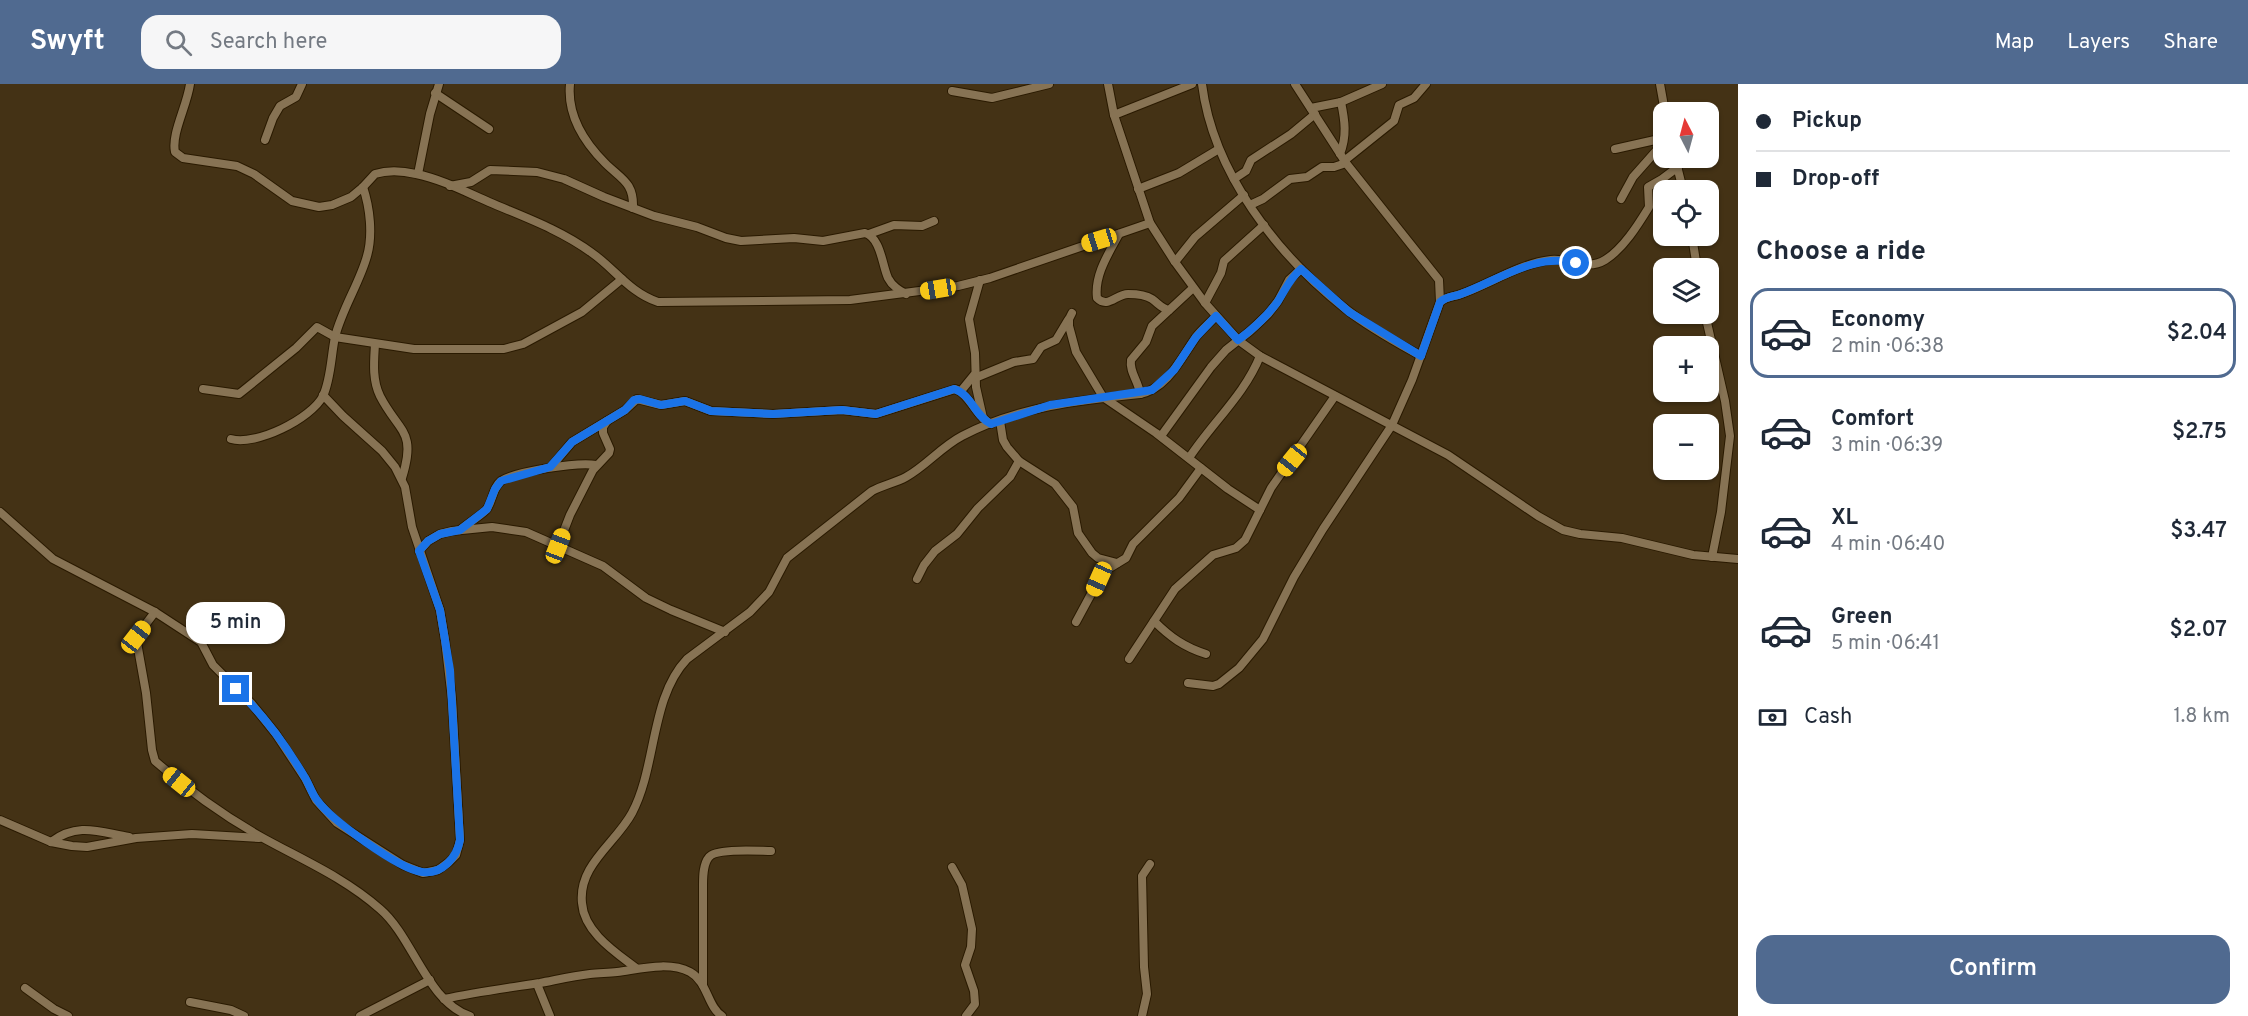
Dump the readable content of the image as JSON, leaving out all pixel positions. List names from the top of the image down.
{
  "north": "top",
  "page": {
    "header": "Swyft",
    "search": "Search here",
    "nav": ["Map", "Layers", "Share"],
    "banner": ["Pickup", "Drop-off"],
    "map_buttons": ["+", "−"],
    "heading": "Choose a ride",
    "list": [
      {
        "name": "Economy",
        "note": "2 min · 06:38",
        "value": "$2.04"
      },
      {
        "name": "Comfort",
        "note": "3 min · 06:39",
        "value": "$2.75"
      },
      {
        "name": "XL",
        "note": "4 min · 06:40",
        "value": "$3.47"
      },
      {
        "name": "Green",
        "note": "5 min · 06:41",
        "value": "$2.07"
      }
    ],
    "bubble": "5 min",
    "pay": ["Cash", "1.8 km"],
    "buttons": "Confirm"
  }
}
